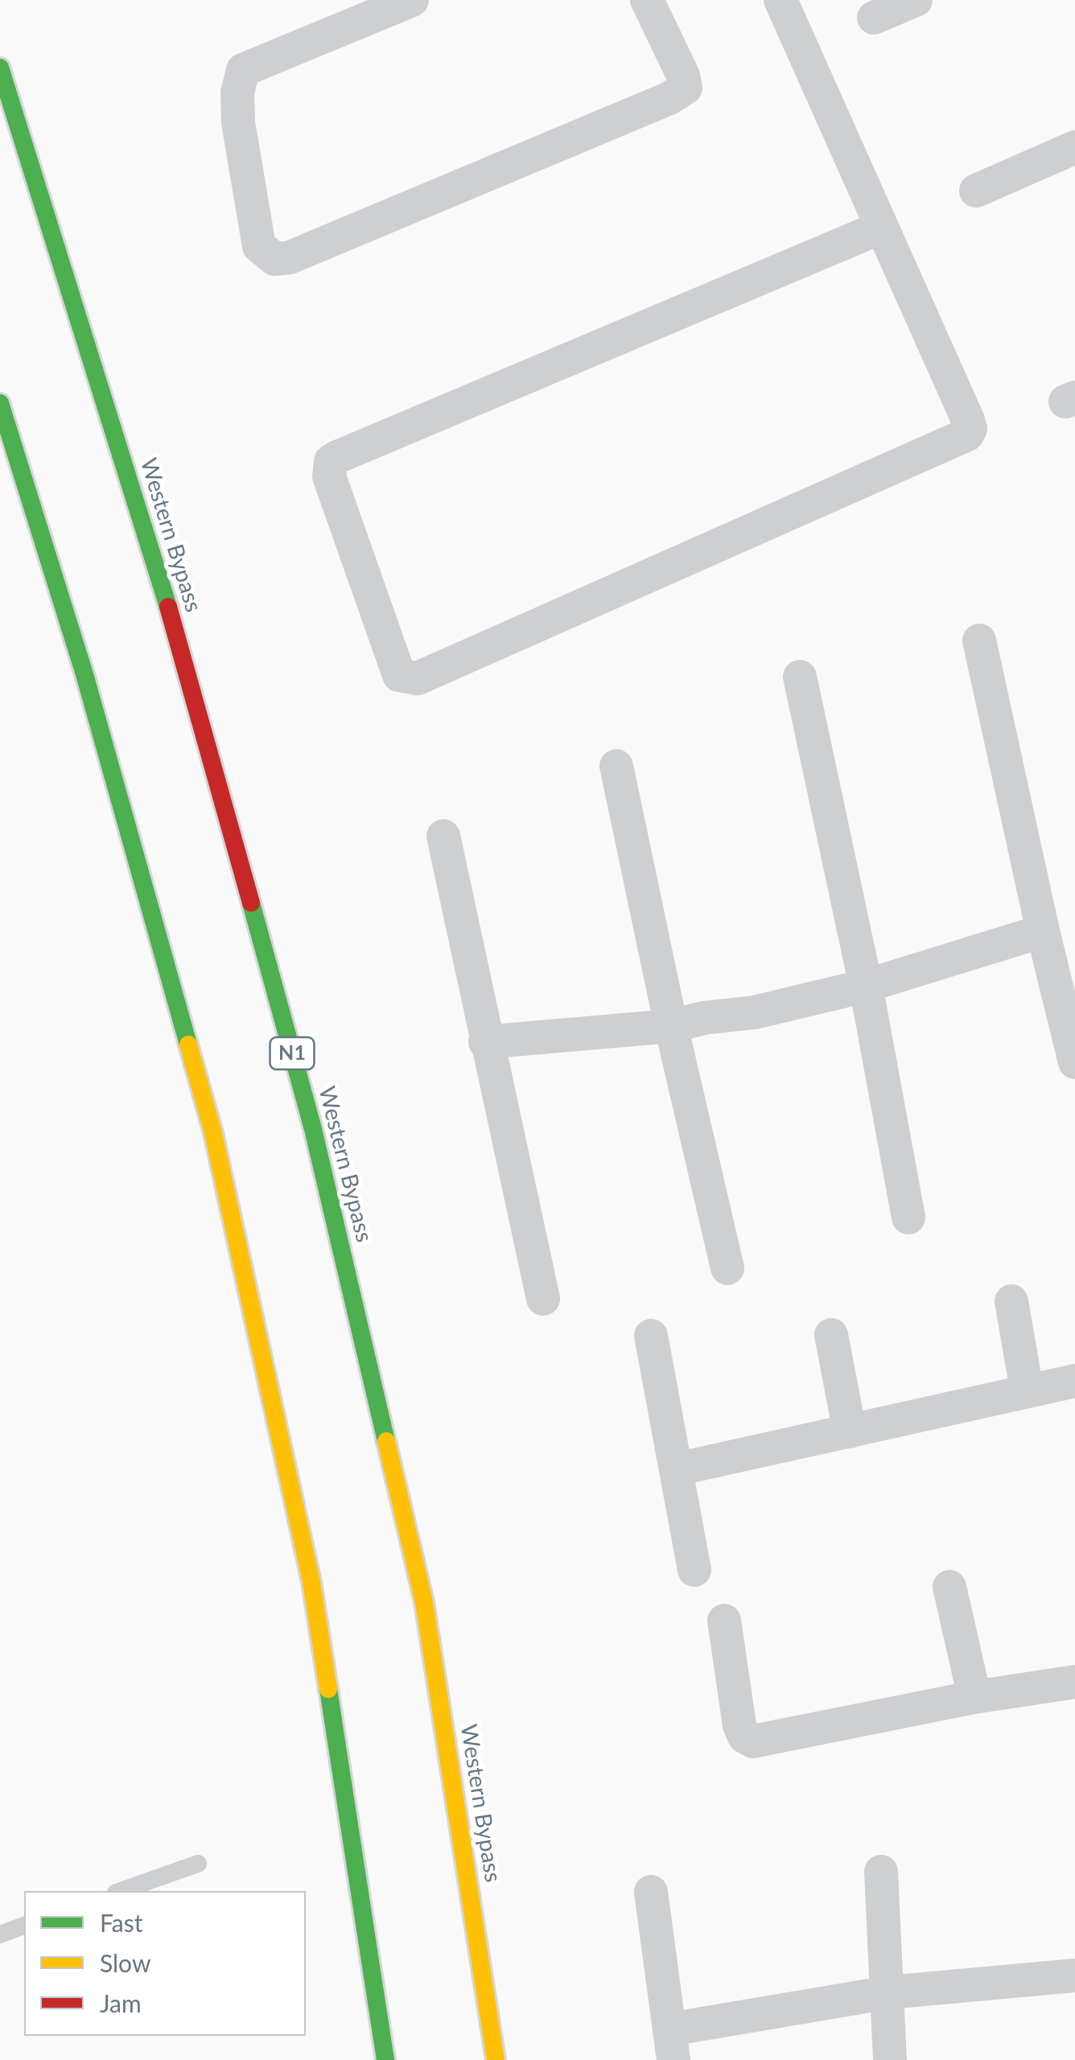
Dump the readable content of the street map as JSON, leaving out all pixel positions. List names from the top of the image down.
{
  "streets": {
    "highway": ["Western Bypass", "N1"]
  },
  "legend": ["Fast", "Slow", "Jam"]
}
